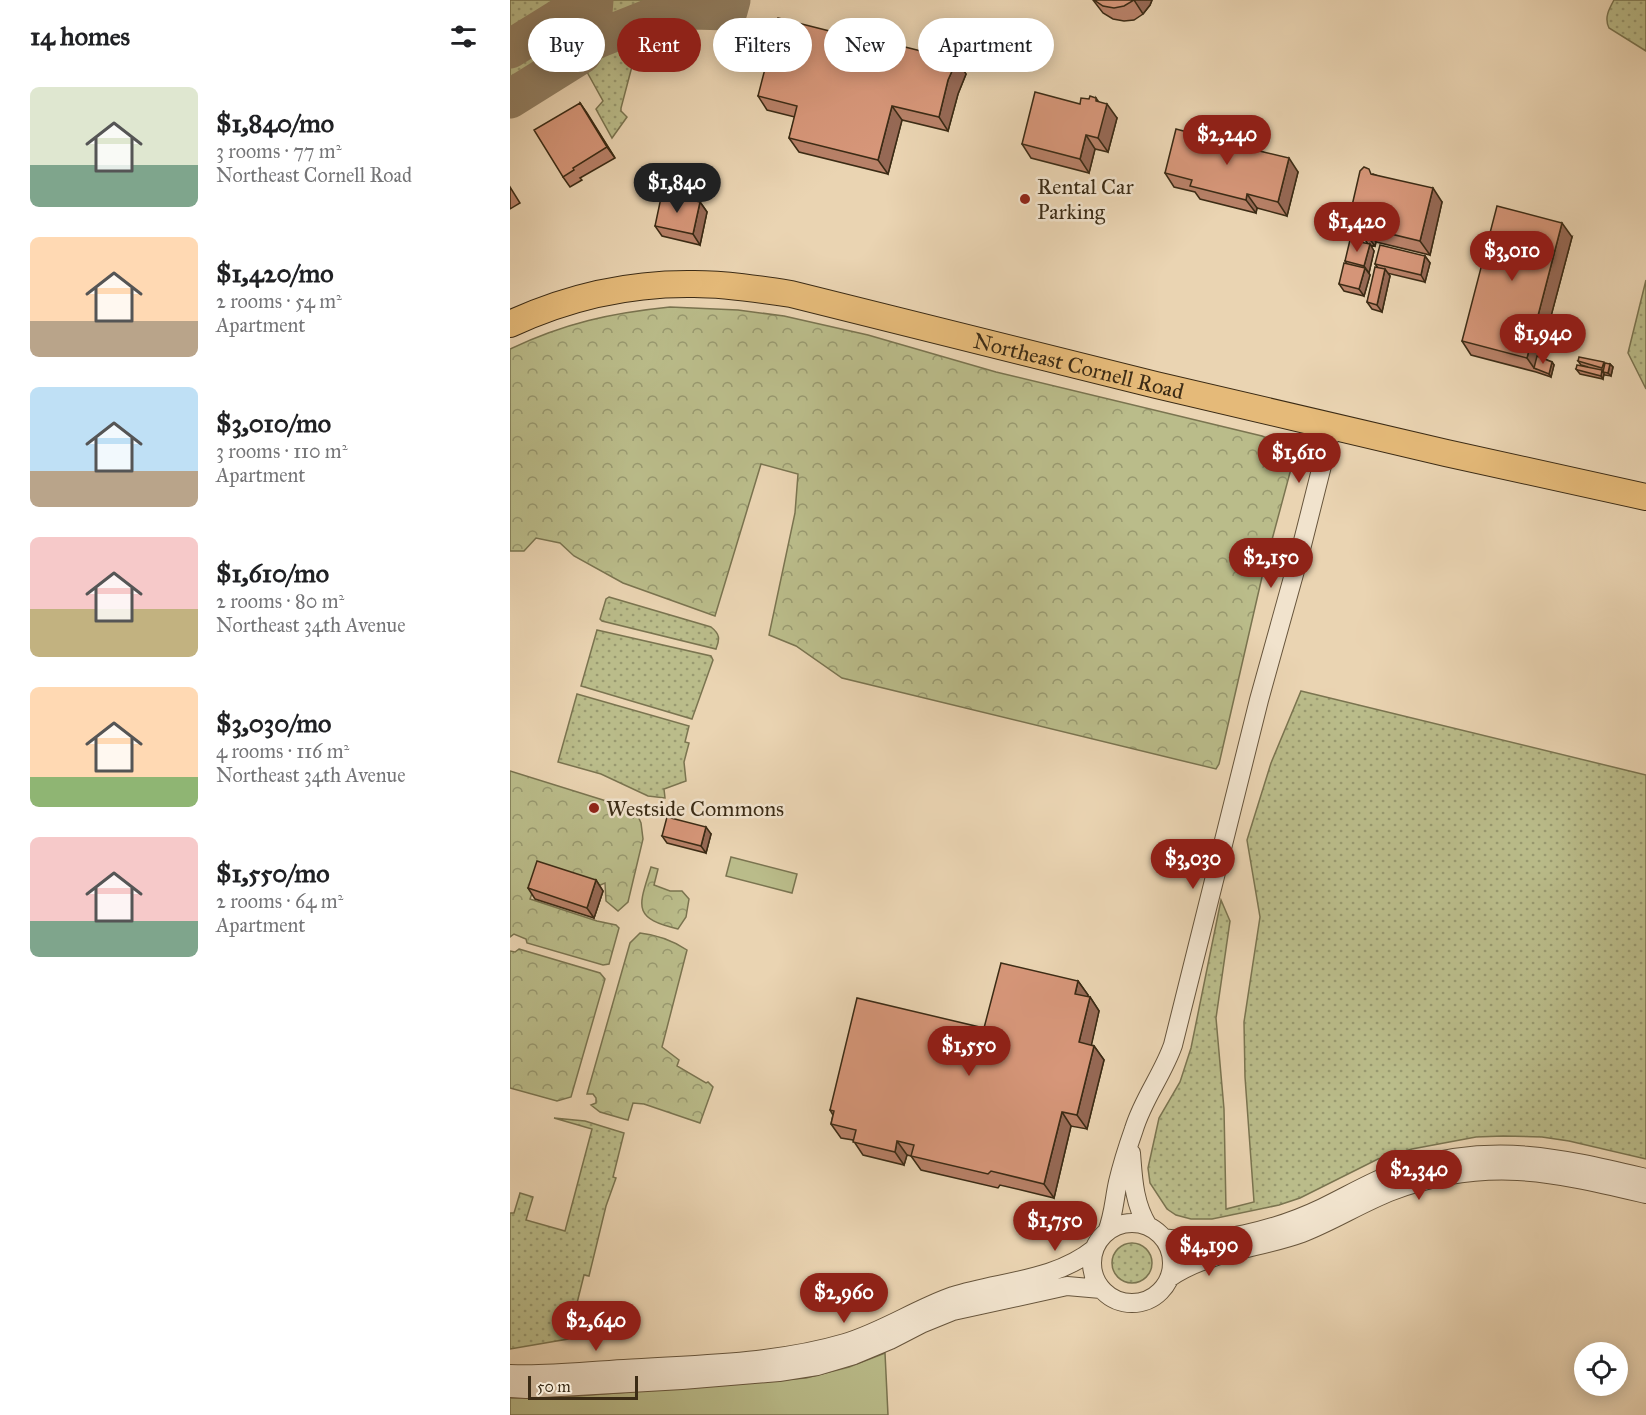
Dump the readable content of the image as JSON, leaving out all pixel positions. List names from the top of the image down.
{
  "streets": {
    "highway": ["Northeast Cornell Road"]
  },
  "places": ["Rental Car Parking", "Westside Commons"],
  "scale_bar": "50 m",
  "page": {
    "heading": "14 homes",
    "chip": [
      "Buy",
      "Rent",
      "Filters",
      "New",
      "Apartment"
    ],
    "list": [
      {
        "name": "$1,840/mo",
        "note": "3 rooms · 77 m² · Northeast Cornell Road"
      },
      {
        "name": "$1,420/mo",
        "note": "2 rooms · 54 m² · Apartment"
      },
      {
        "name": "$3,010/mo",
        "note": "3 rooms · 110 m² · Apartment"
      },
      {
        "name": "$1,610/mo",
        "note": "2 rooms · 80 m² · Northeast 34th Avenue"
      },
      {
        "name": "$3,030/mo",
        "note": "4 rooms · 116 m² · Northeast 34th Avenue"
      },
      {
        "name": "$1,550/mo",
        "note": "2 rooms · 64 m² · Apartment"
      }
    ],
    "price": [
      "$2,240",
      "$1,840",
      "$1,420",
      "$3,010",
      "$1,940",
      "$1,610",
      "$2,150",
      "$3,030",
      "$1,550",
      "$2,340",
      "$1,750",
      "$4,190",
      "$2,960",
      "$2,640"
    ],
    "scale": "50 m"
  }
}
